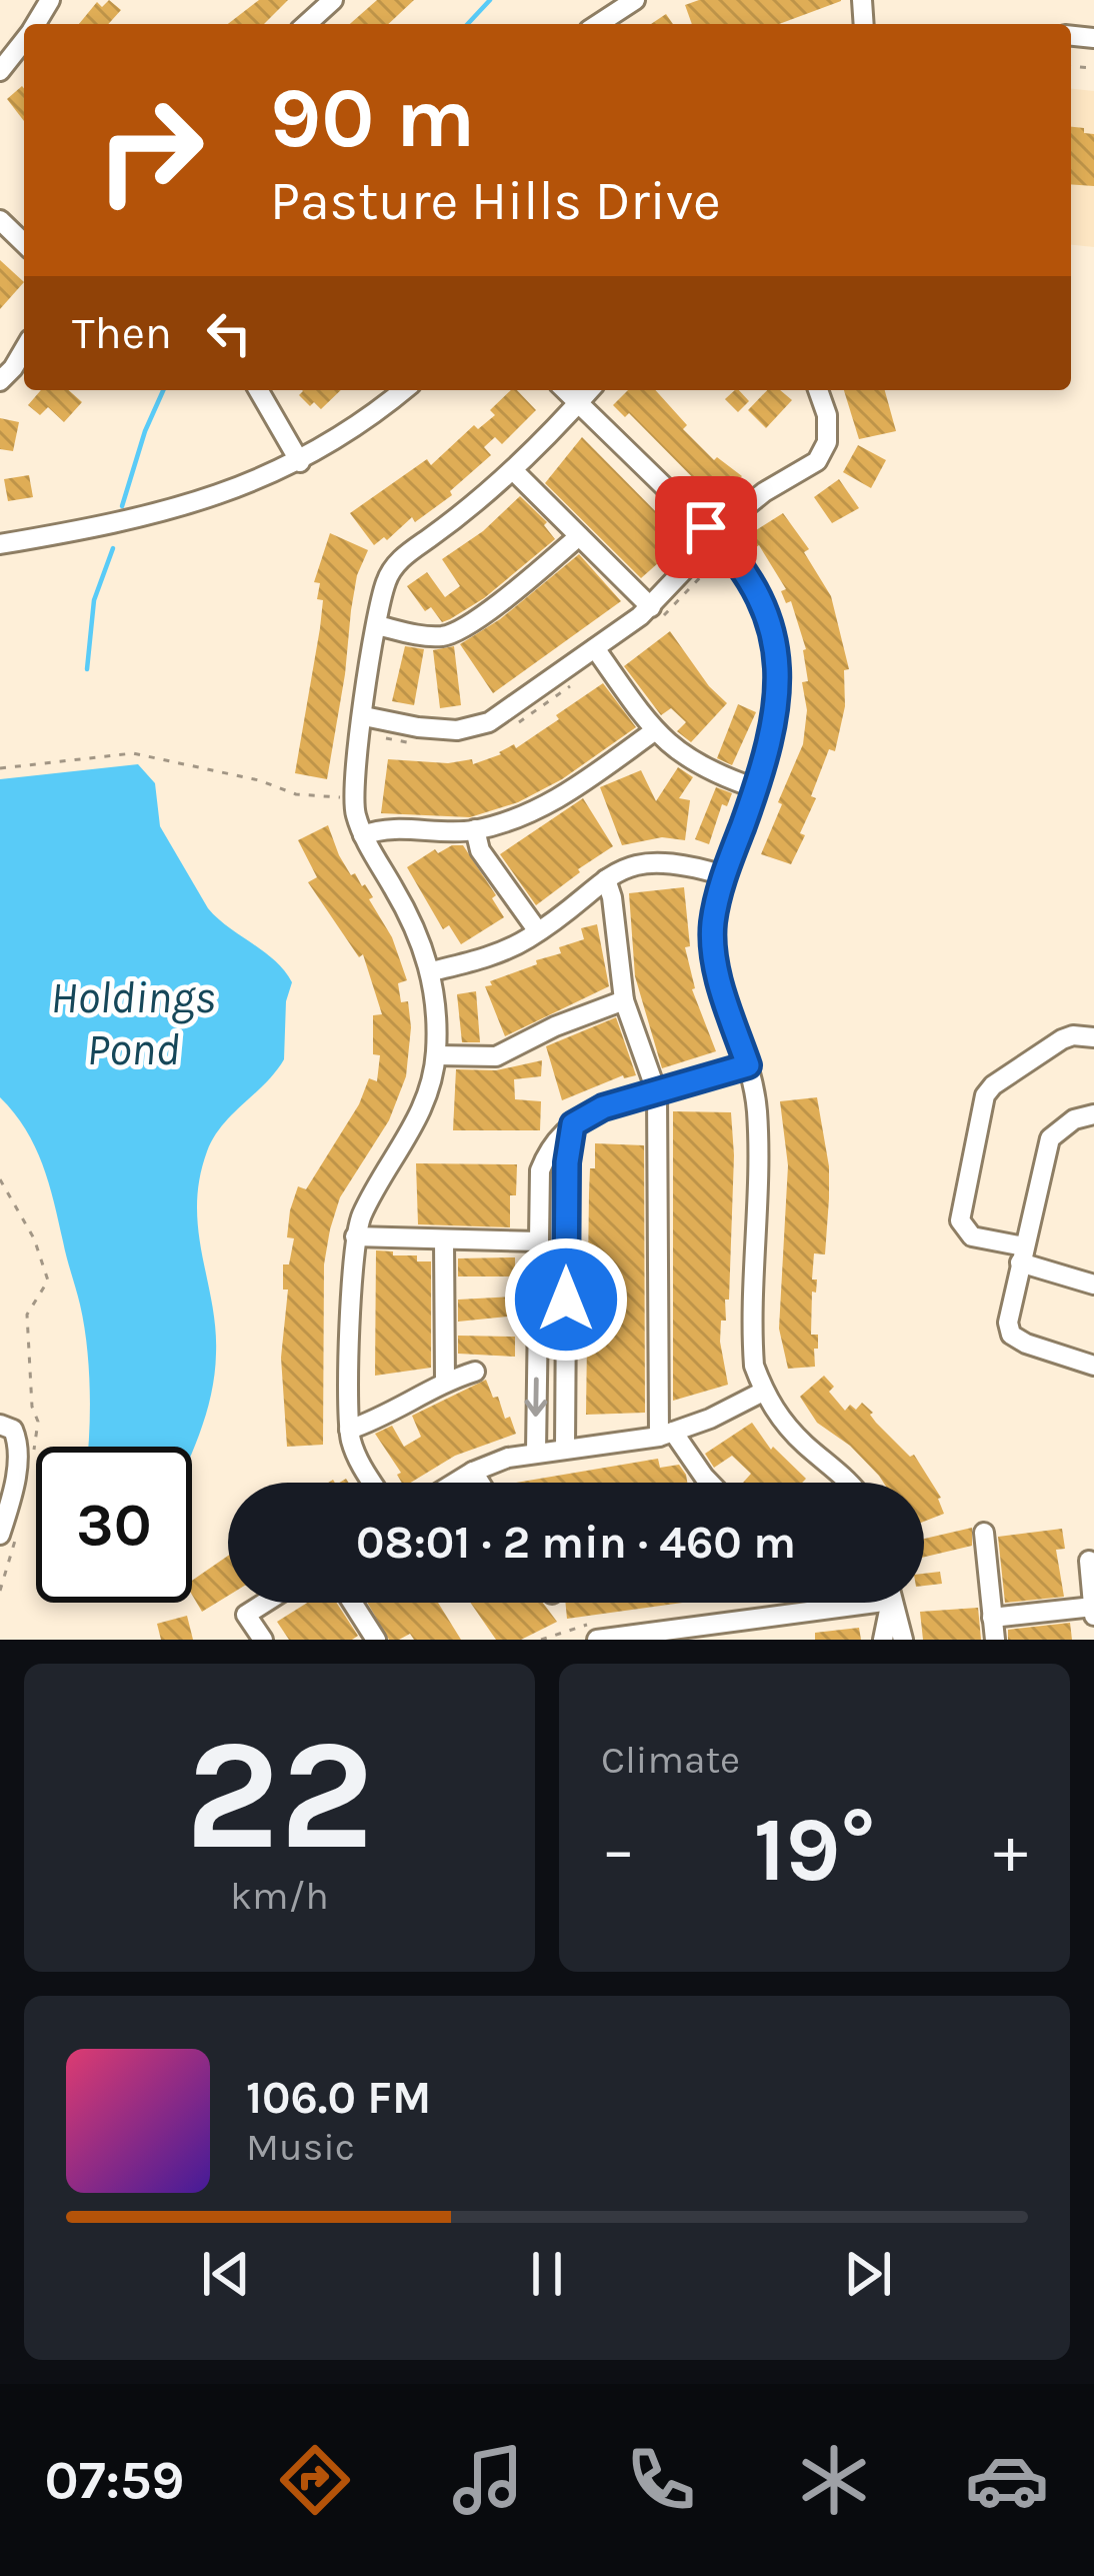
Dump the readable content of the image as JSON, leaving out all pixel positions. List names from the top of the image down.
{
  "water": ["Holdings Pond"],
  "page": {
    "turn": ["90 m", "Pasture Hills Drive"],
    "then": "Then",
    "limit": "30",
    "trip": "08:01 · 2 min · 460 m",
    "tile": [
      ["22", "km/h"],
      "Climate"
    ],
    "heat": ["−", "19°", "+"],
    "song": ["106.0 FM", "Music"],
    "tabs": "07:59"
  }
}
